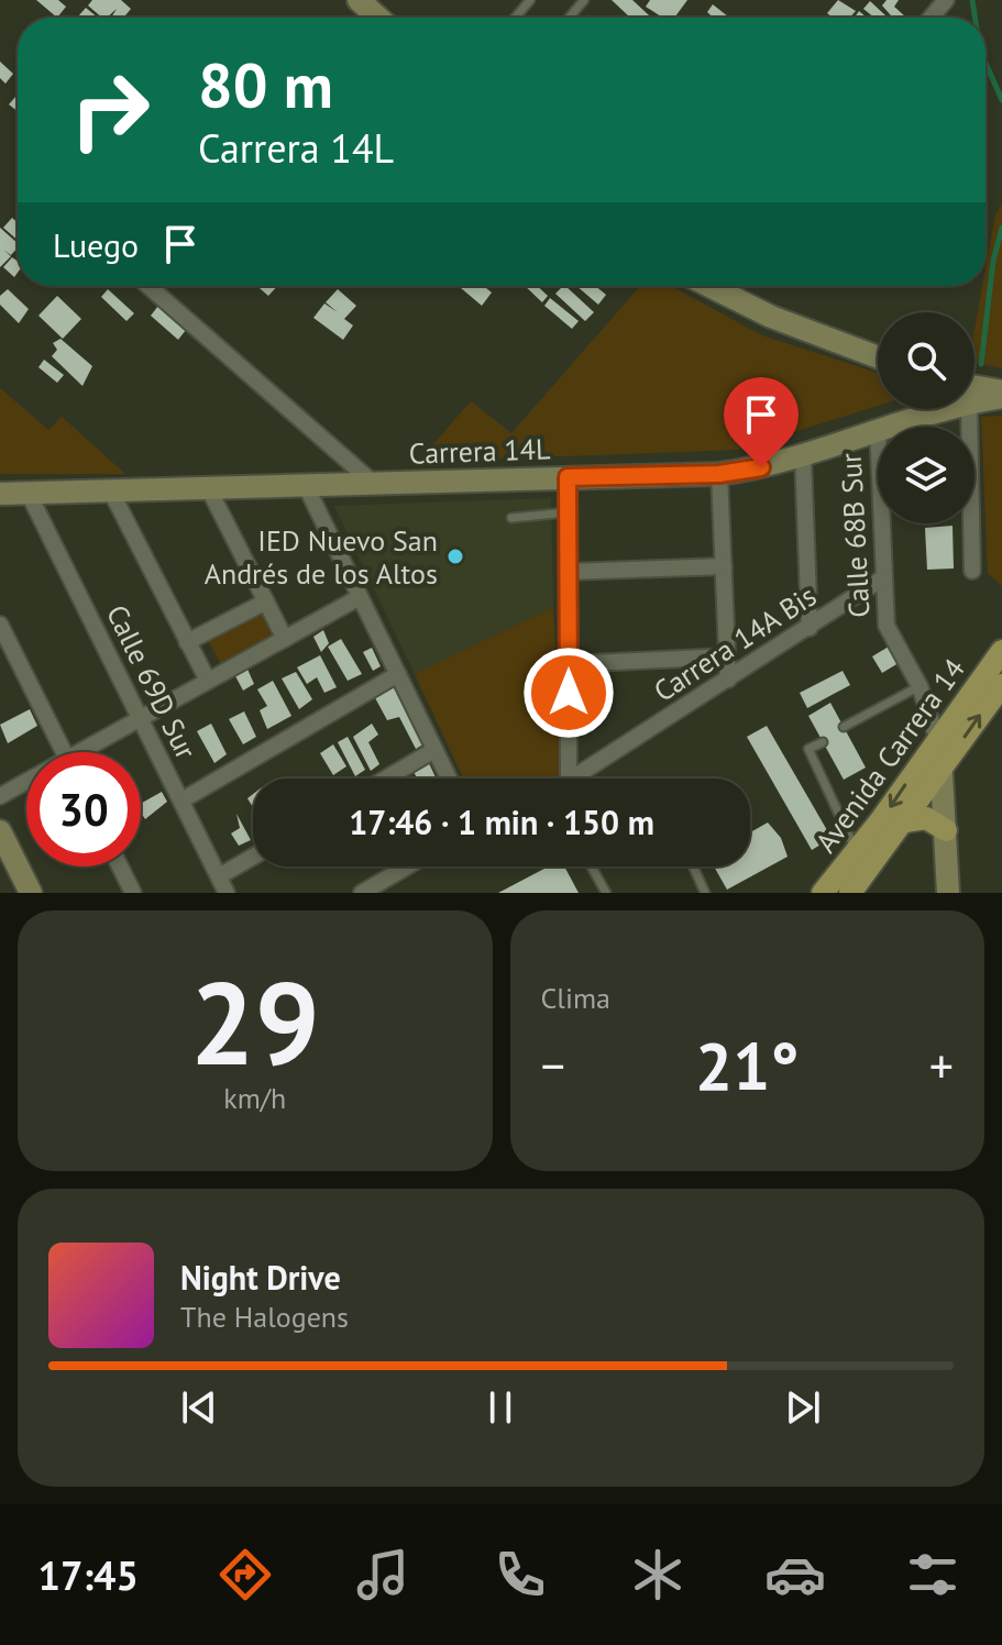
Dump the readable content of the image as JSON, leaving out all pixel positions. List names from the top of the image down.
{
  "streets": {
    "main road": ["Avenida Carrera 14"],
    "street": [
      "Carrera 14L",
      "Calle 68B Sur",
      "Carrera 14A Bis",
      "Calle 69D Sur"
    ]
  },
  "crossings": [
    ["Carrera 14L", "Calle 69D Sur"],
    ["Calle 68B Sur", "Carrera 14A Bis"],
    ["Calle 68B Sur", "Avenida Carrera 14"]
  ],
  "places": ["IED Nuevo San Andrés de los Altos"],
  "page": {
    "turn": ["80 m", "Carrera 14L"],
    "then": "Luego",
    "limit": "30",
    "trip": "17:46 · 1 min · 150 m",
    "tile": [
      ["29", "km/h"],
      "Clima"
    ],
    "heat": ["−", "21°", "+"],
    "song": ["Night Drive", "The Halogens"],
    "tabs": "17:45"
  }
}
